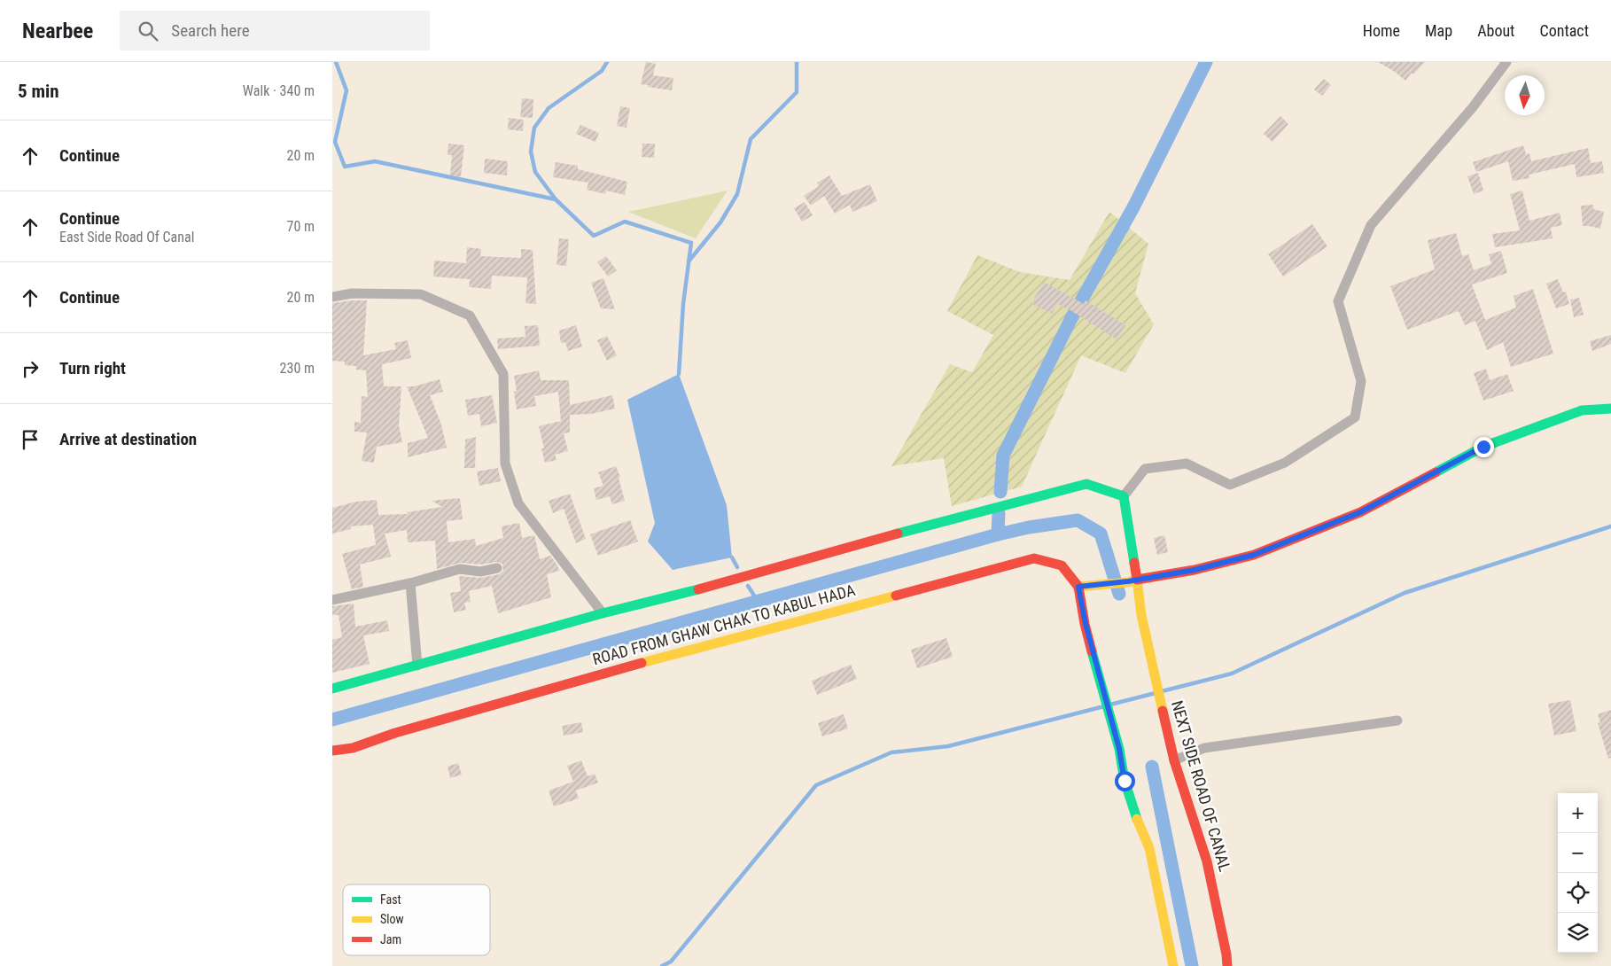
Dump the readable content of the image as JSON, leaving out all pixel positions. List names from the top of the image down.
{
  "streets": {
    "street": ["ROAD FROM GHAW CHAK TO KABUL HADA", "NEXT SIDE ROAD OF CANAL"]
  },
  "legend": ["Fast", "Slow", "Jam"],
  "north": "bottom",
  "page": {
    "header": "Nearbee",
    "search": "Search here",
    "nav": [
      "Home",
      "Map",
      "About",
      "Contact"
    ],
    "heading": ["5 min", "Walk · 340 m"],
    "list": [
      ["Continue", "20 m"],
      ["Continue", "East Side Road Of Canal", "70 m"],
      ["Continue", "20 m"],
      ["Turn right", "230 m"],
      "Arrive at destination"
    ],
    "map_buttons": ["+", "−"]
  }
}
